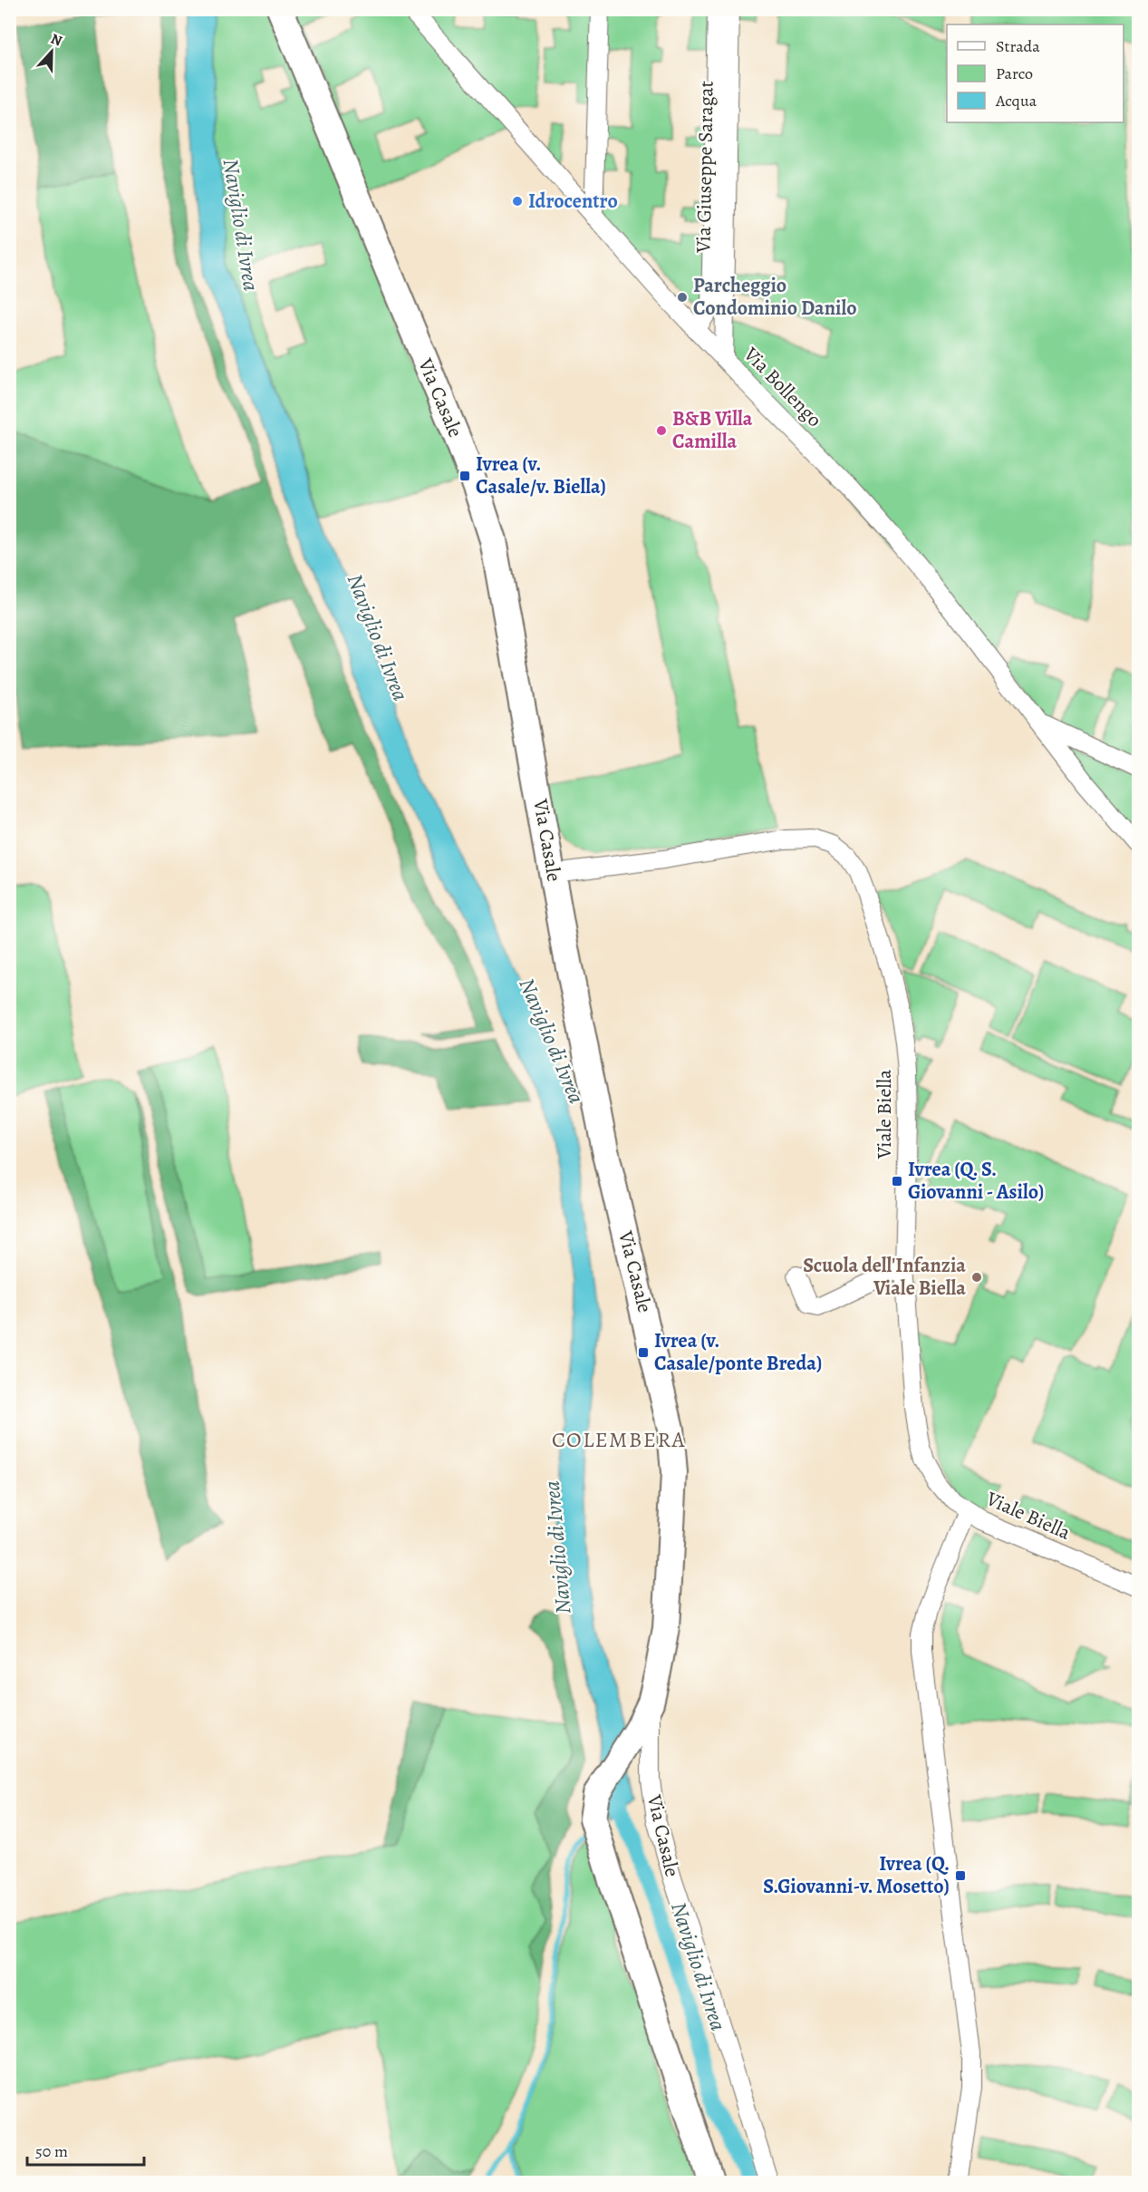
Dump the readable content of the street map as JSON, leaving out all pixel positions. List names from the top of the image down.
{
  "streets": {
    "main road": ["Via Casale"],
    "street": ["Via Giuseppe Saragat", "Via Bollengo", "Viale Biella"]
  },
  "crossings": [
    ["Via Giuseppe Saragat", "Via Bollengo"],
    ["Via Casale", "Viale Biella"]
  ],
  "districts": ["COLEMBERA"],
  "water": ["Naviglio di Ivrea"],
  "places": {
    "other": [
      "Idrocentro",
      "Parcheggio Condominio Danilo",
      "B&B Villa Camilla",
      "Scuola dell'Infanzia Viale Biella"
    ],
    "transit": [
      "Ivrea (v. Casale/v. Biella)",
      "Ivrea (Q. S. Giovanni - Asilo)",
      "Ivrea (v. Casale/ponte Breda)",
      "Ivrea (Q. S.Giovanni-v. Mosetto)"
    ]
  },
  "legend": ["Strada", "Parco", "Acqua"],
  "scale_bar": "50 m",
  "north": "top"
}
